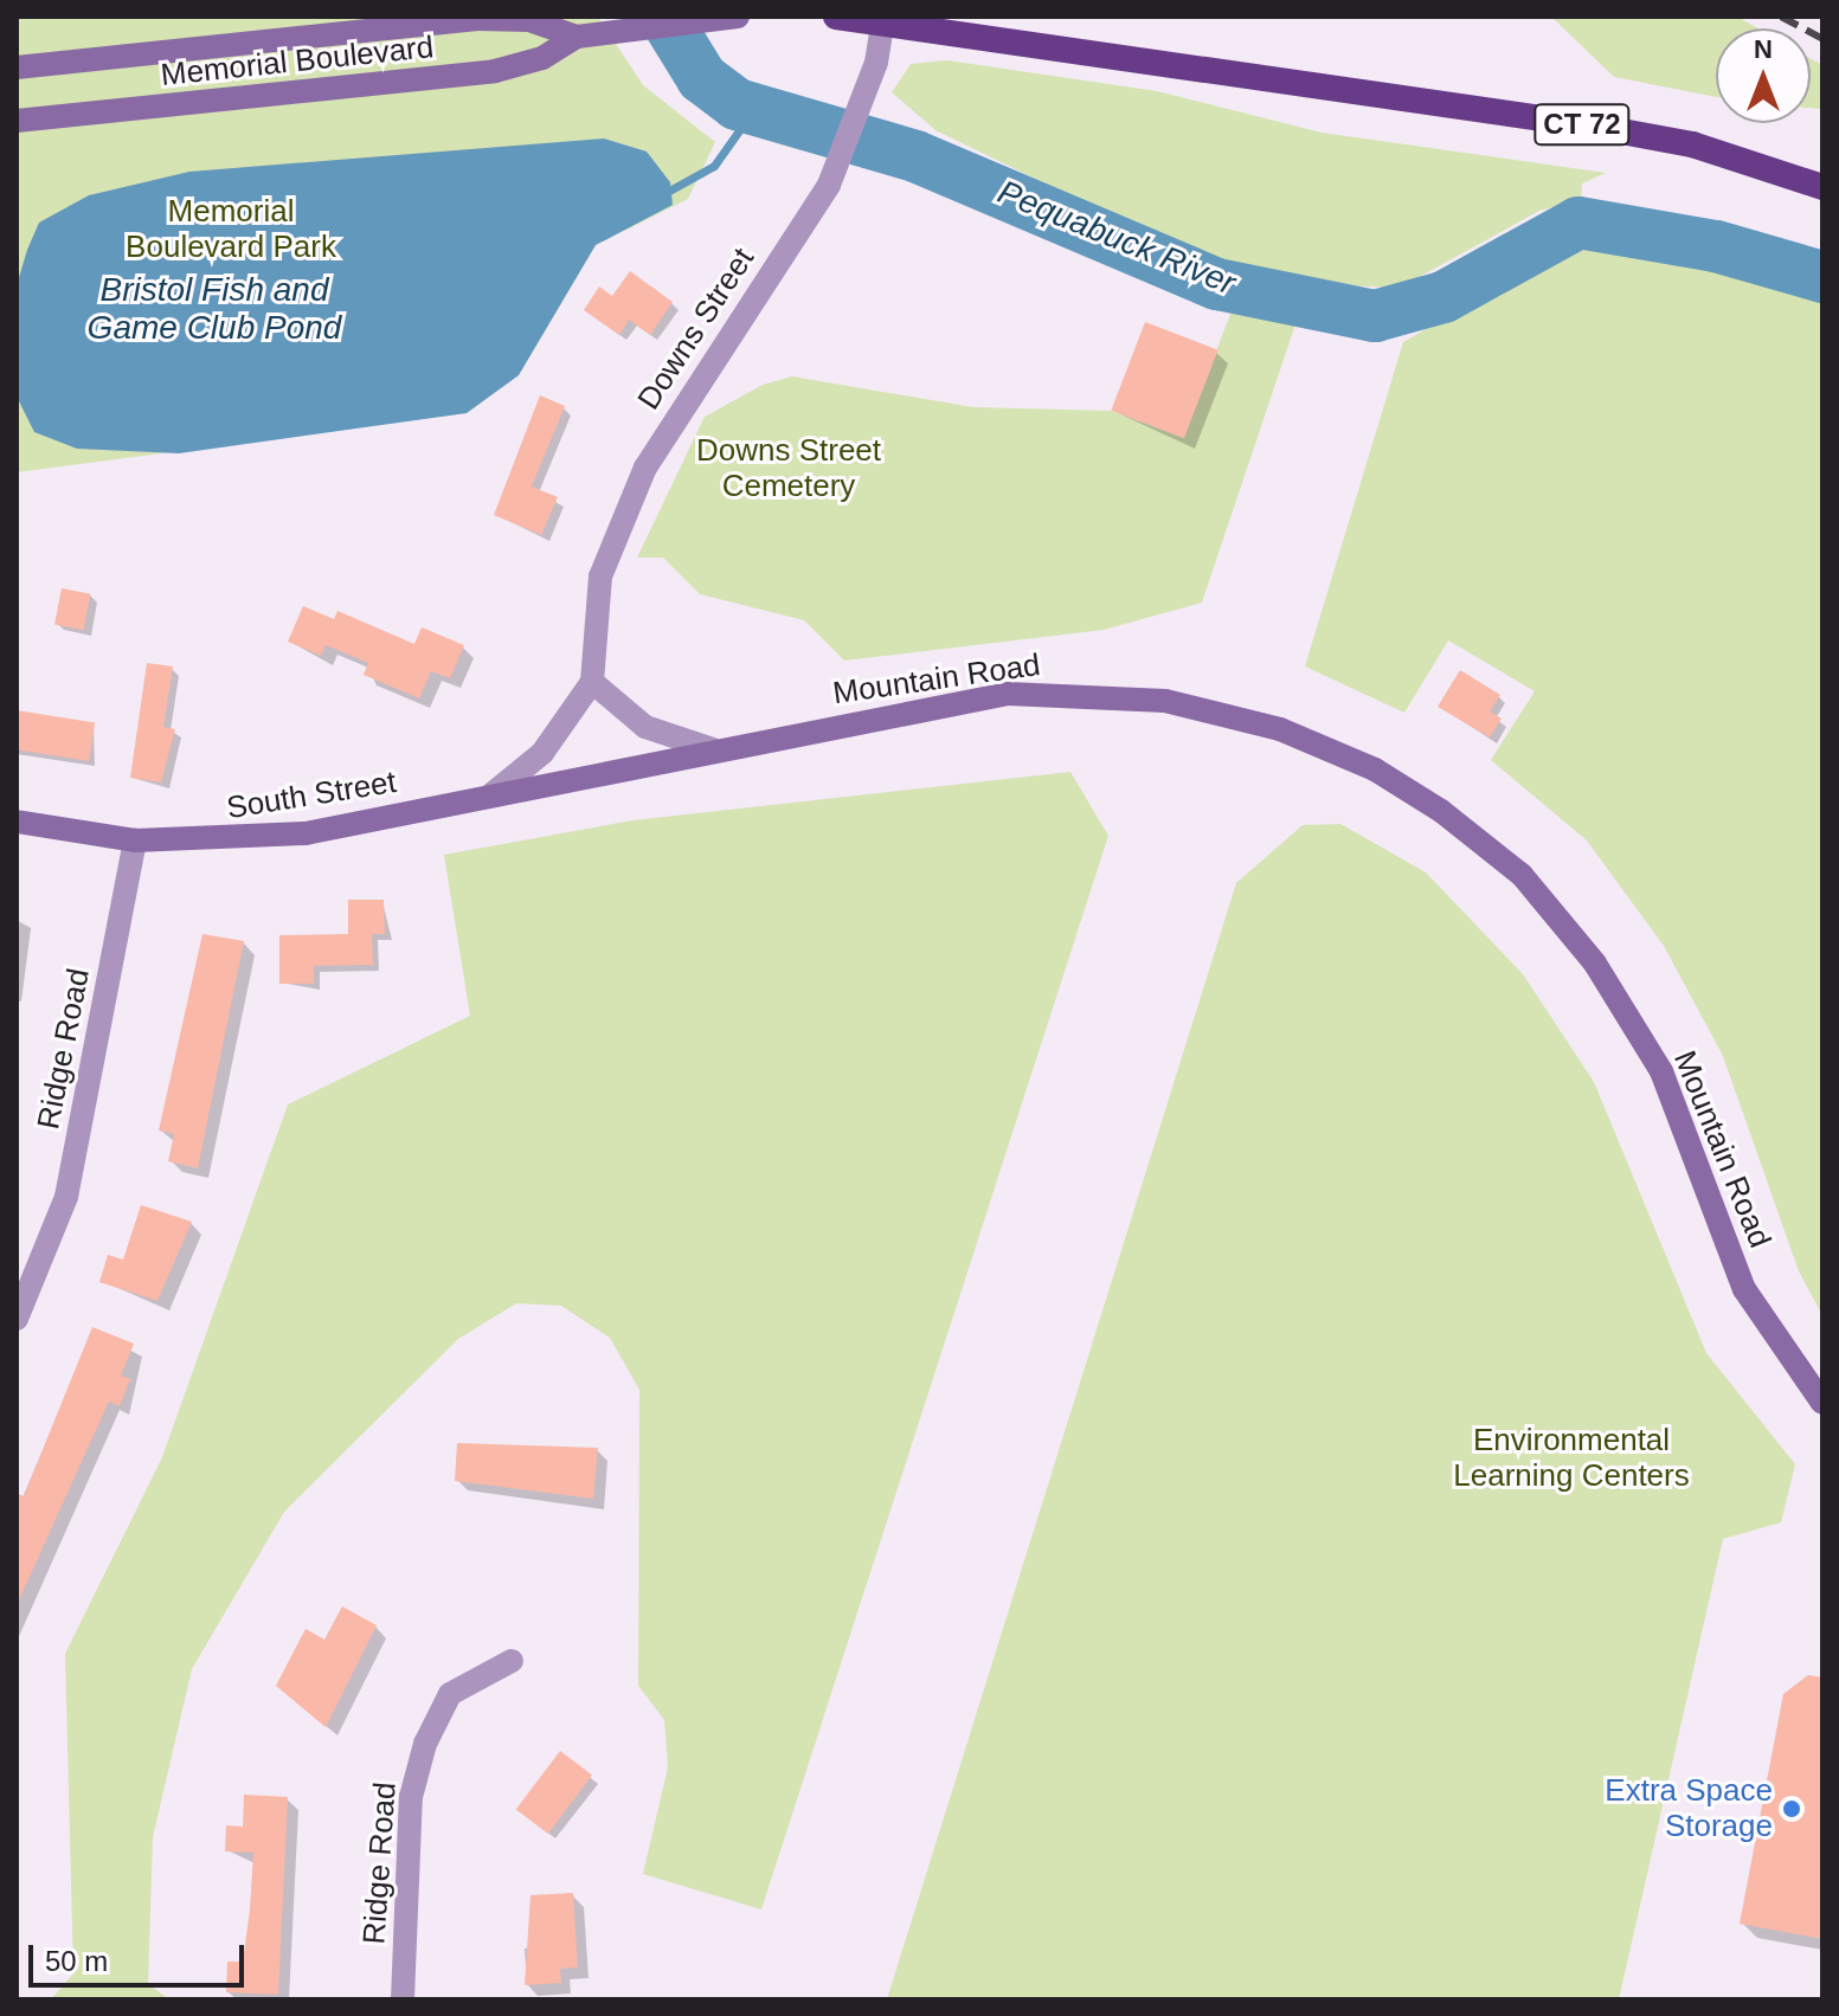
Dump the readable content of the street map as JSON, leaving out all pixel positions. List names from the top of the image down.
{
  "streets": {
    "highway": ["CT 72"],
    "main road": ["Memorial Boulevard", "Mountain Road", "South Street"],
    "street": ["Downs Street", "Ridge Road"]
  },
  "crossings": [
    ["CT 72", "Downs Street"],
    ["Mountain Road", "South Street"],
    ["South Street", "Ridge Road"]
  ],
  "water": ["Pequabuck River", "Bristol Fish and Game Club Pond"],
  "parks": ["Memorial Boulevard Park", "Downs Street Cemetery", "Environmental Learning Centers"],
  "places": ["Extra Space Storage"],
  "scale_bar": "50 m",
  "north": "top"
}
